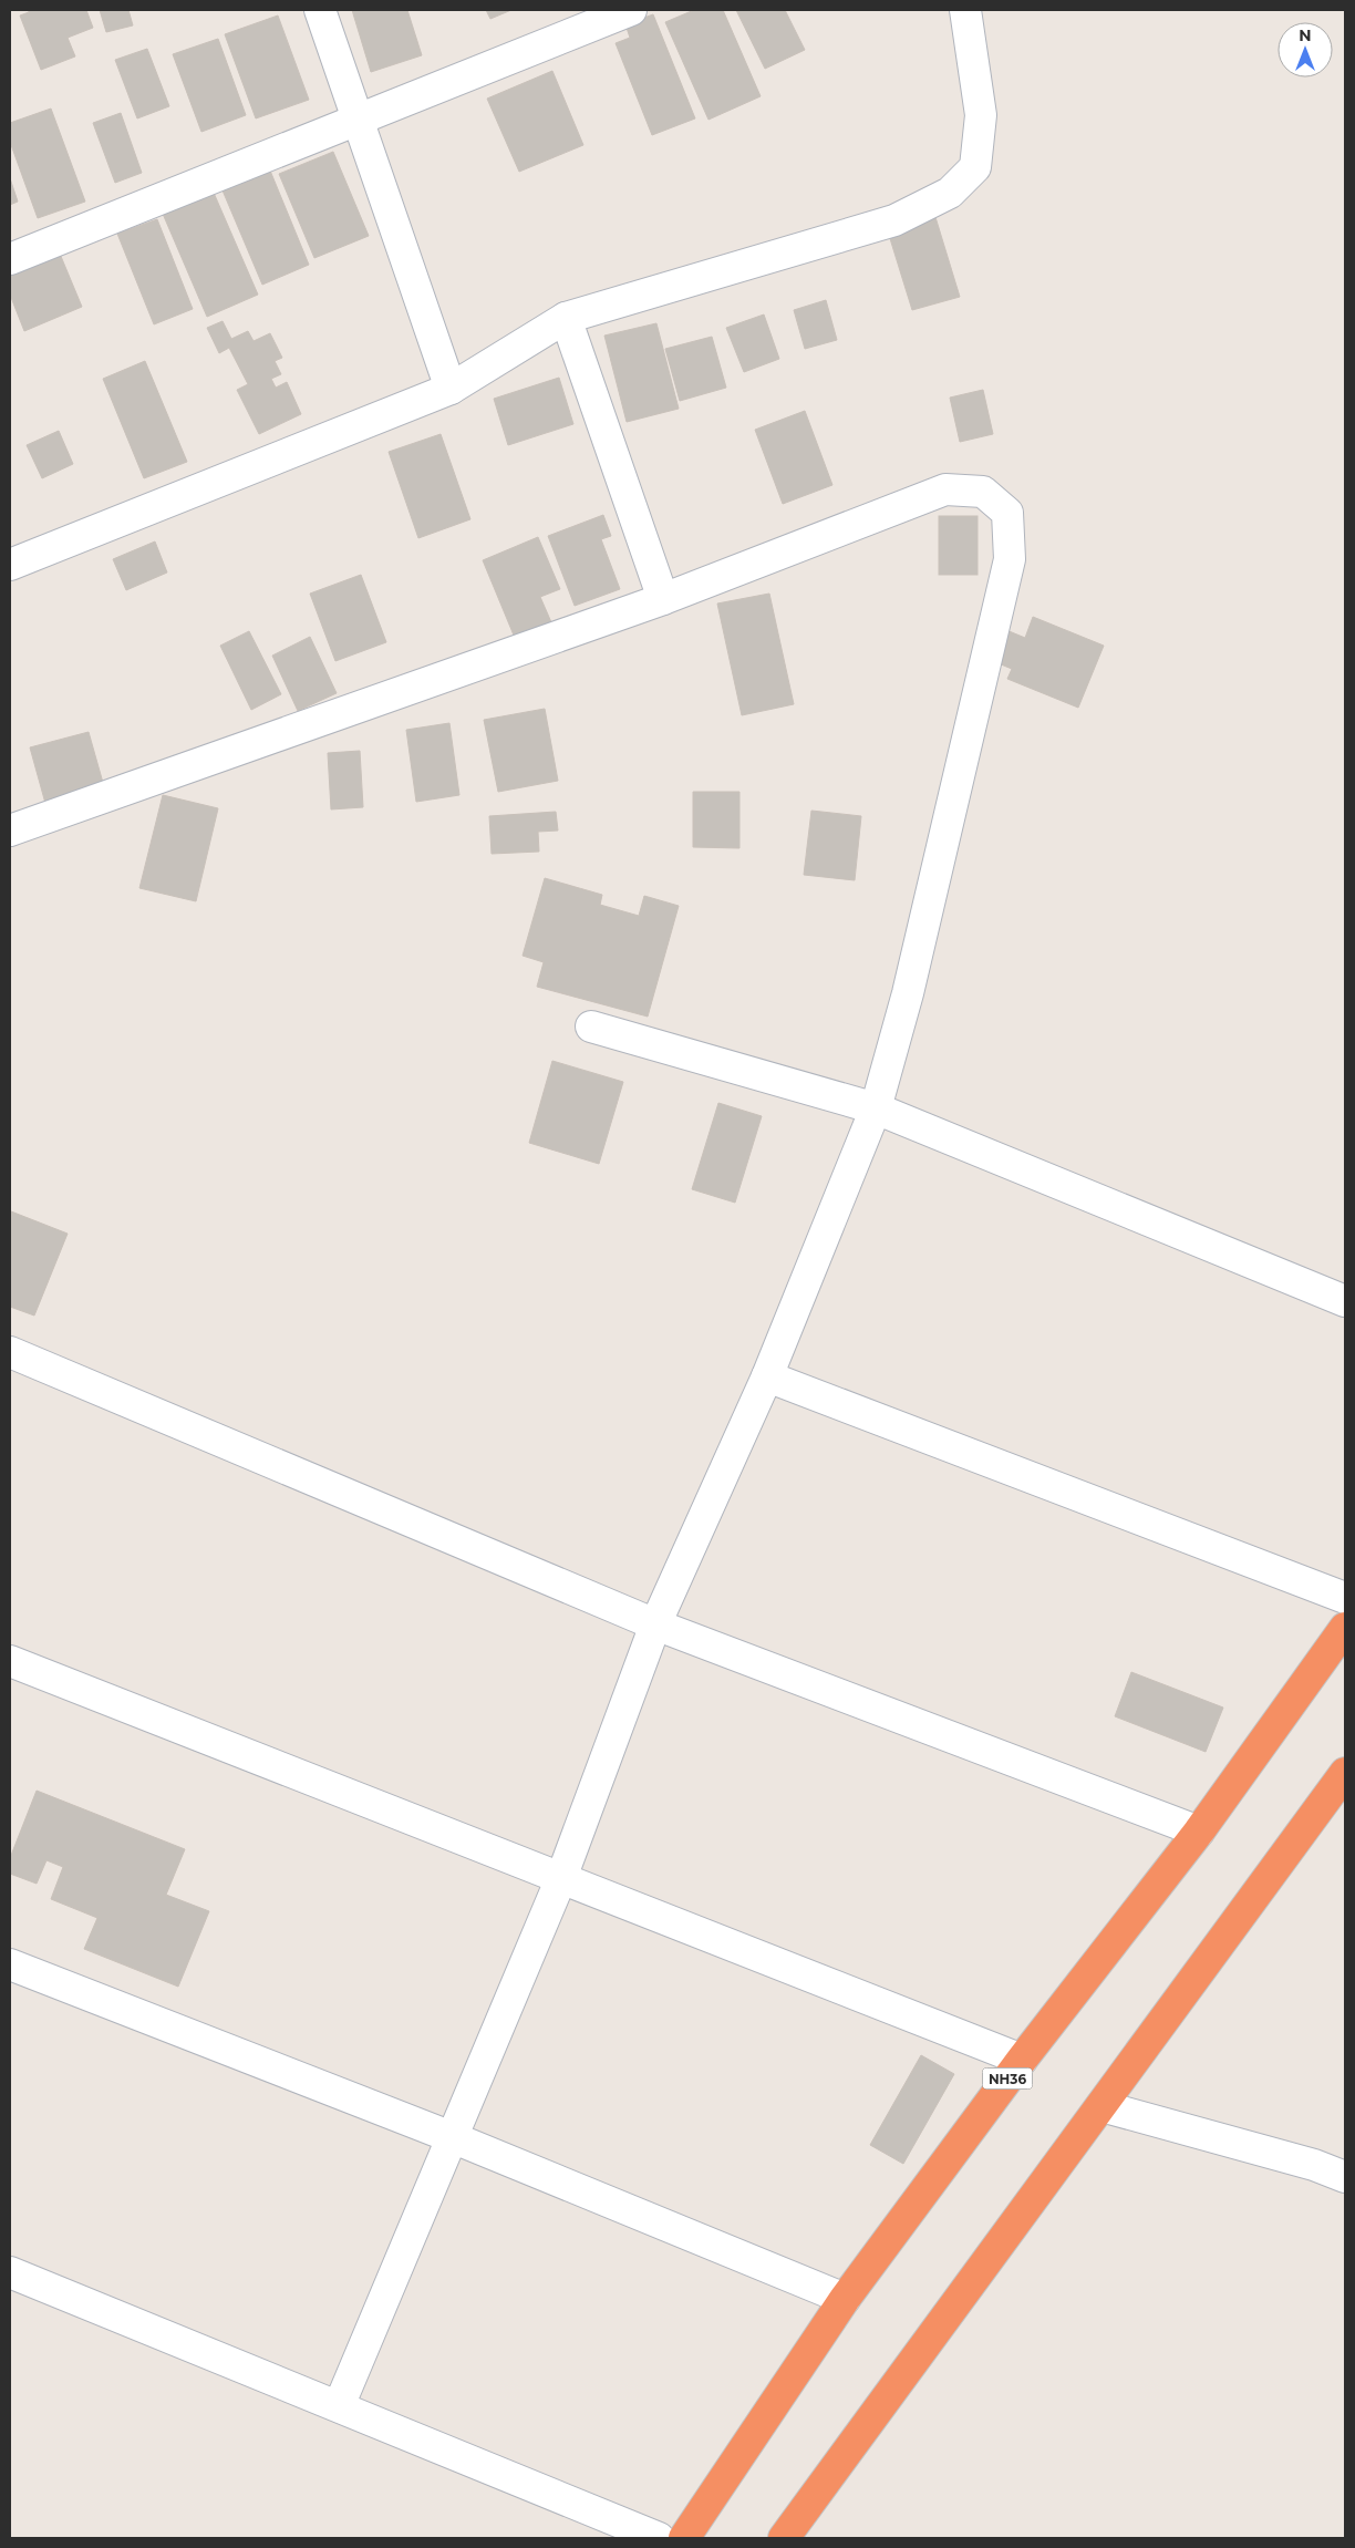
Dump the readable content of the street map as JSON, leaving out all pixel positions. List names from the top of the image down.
{
  "streets": {
    "highway": ["NH36"]
  },
  "north": "top"
}
